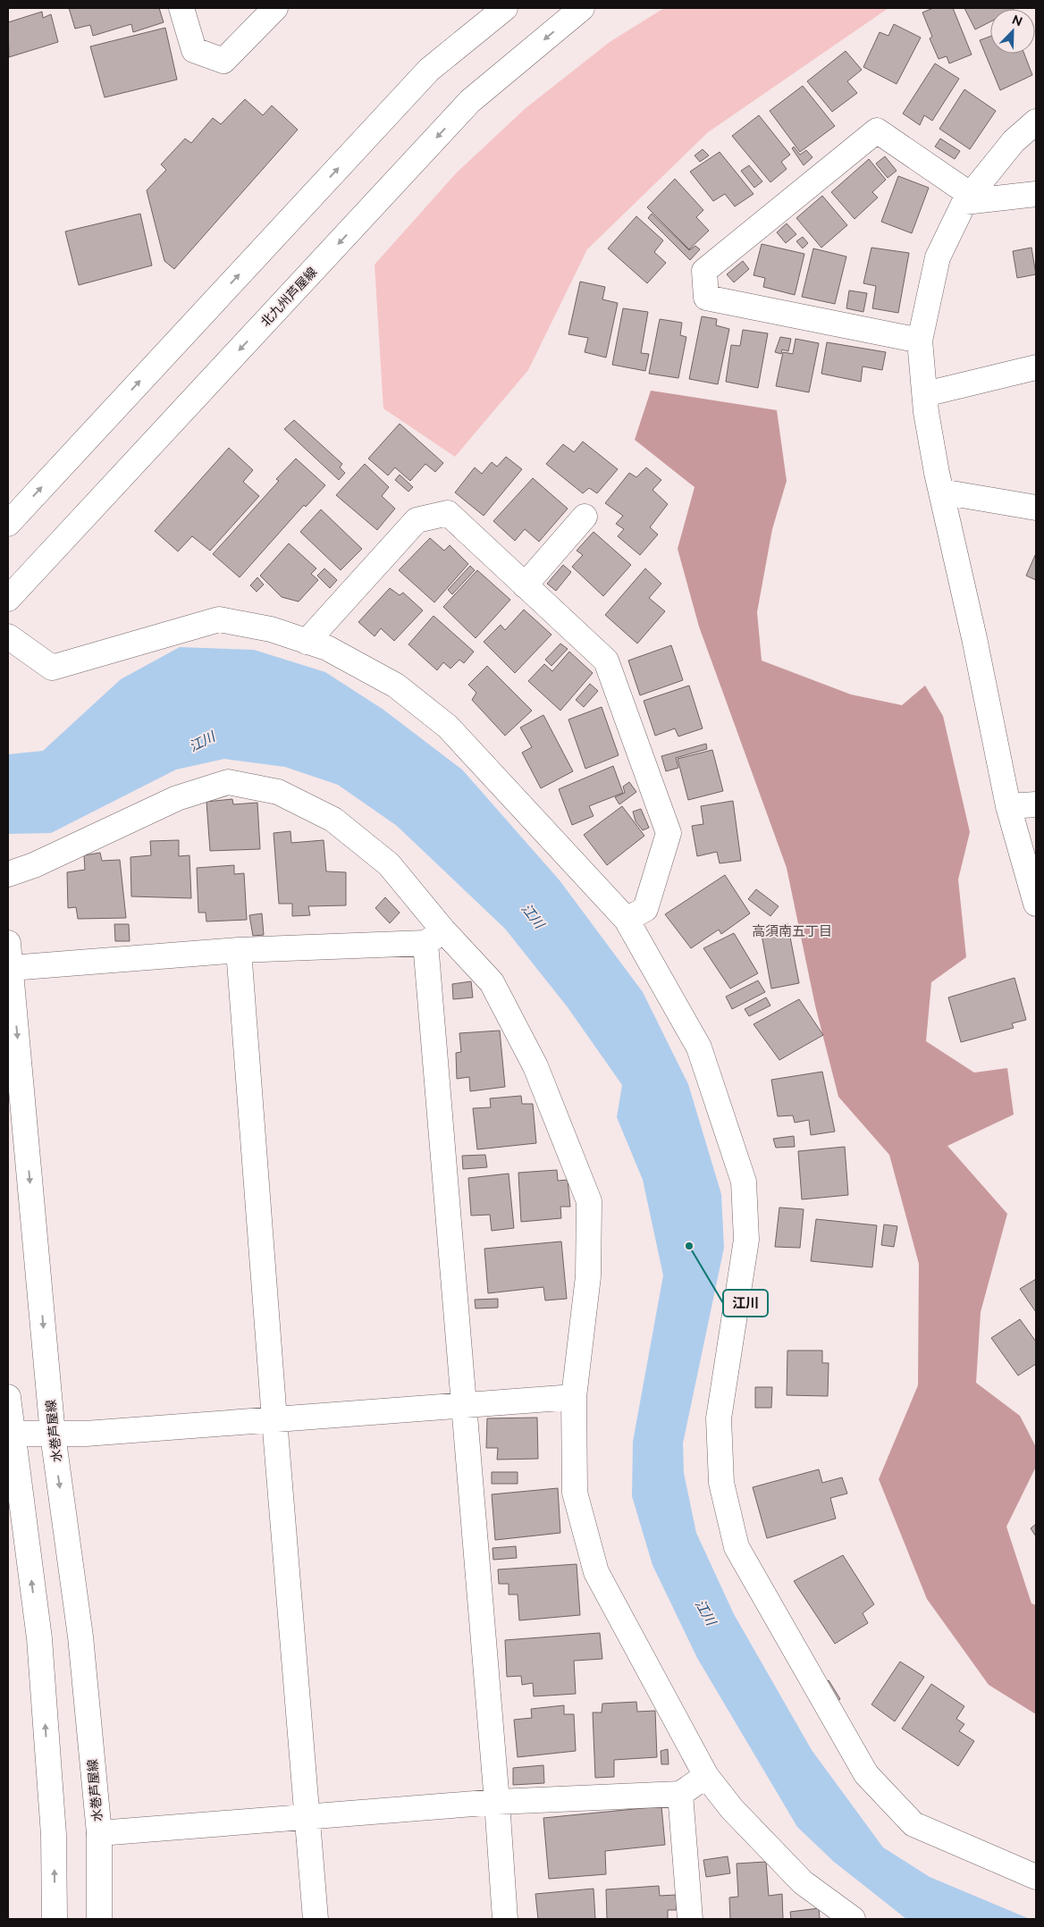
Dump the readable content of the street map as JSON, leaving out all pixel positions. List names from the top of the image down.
{
  "streets": {
    "street": ["北九州芦屋線", "水巻芦屋線"]
  },
  "districts": ["高須南五丁目"],
  "water": ["江川"],
  "places": ["江川"],
  "north": "top right"
}
